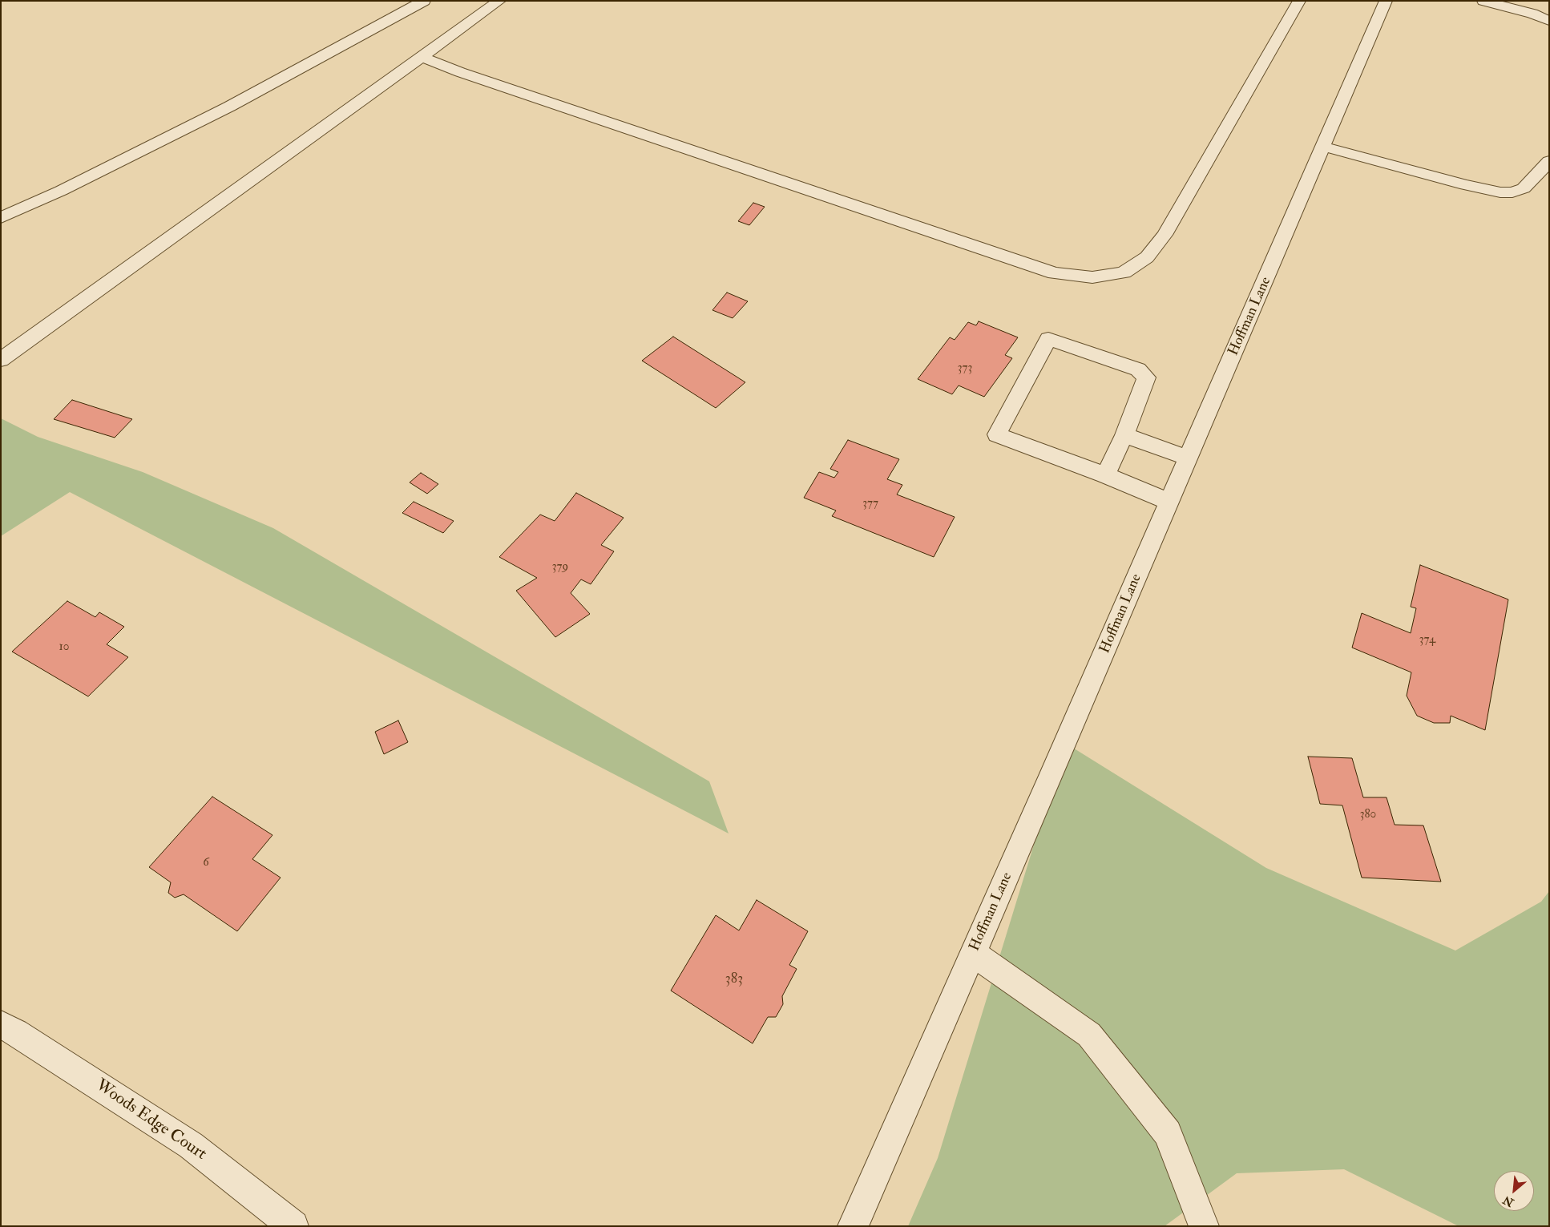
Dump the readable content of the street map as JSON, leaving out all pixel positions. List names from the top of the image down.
{
  "streets": {
    "street": ["Hoffman Lane", "Woods Edge Court"]
  },
  "house_numbers": [
    "373",
    "377",
    "379",
    "374",
    "10",
    "380",
    "6",
    "383"
  ],
  "north": "bottom left"
}
